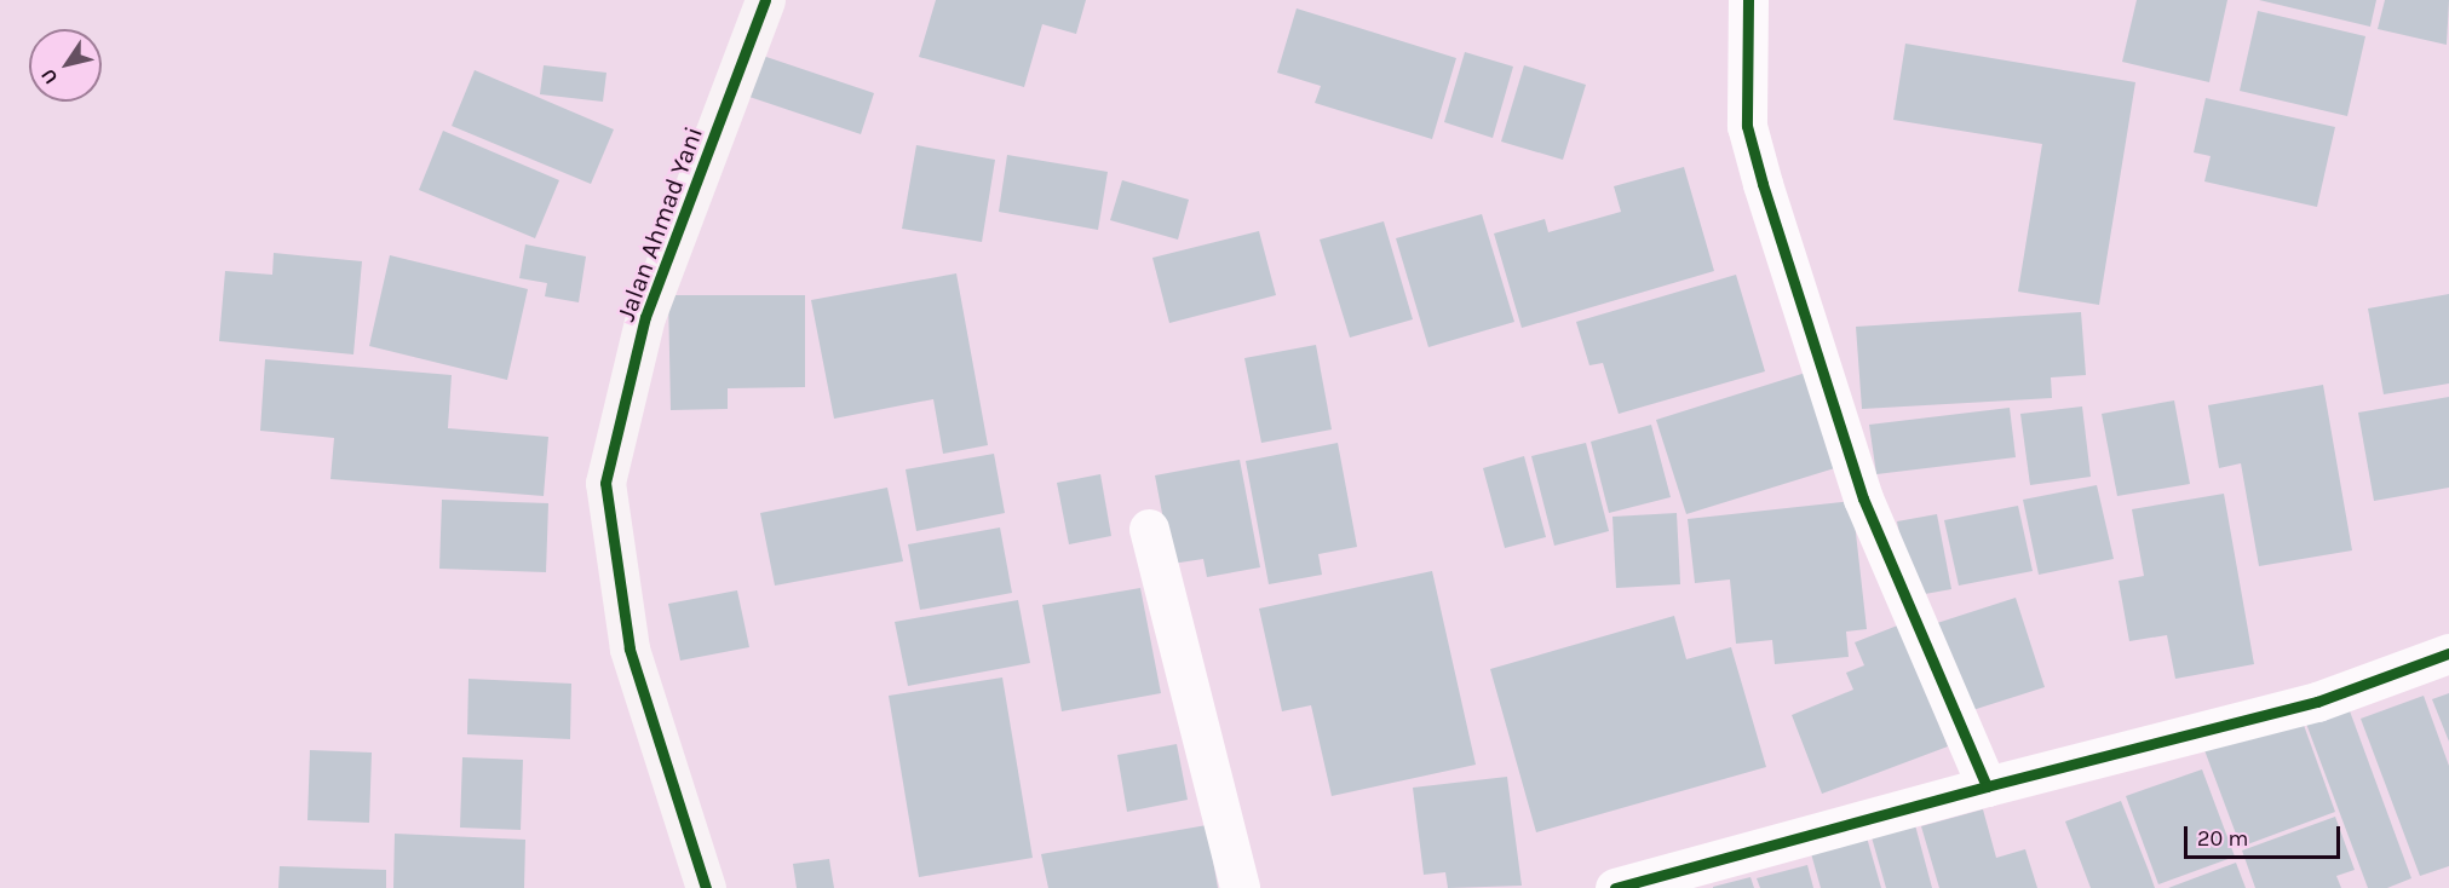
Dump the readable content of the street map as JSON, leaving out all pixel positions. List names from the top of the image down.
{
  "streets": {
    "street": ["Jalan Ahmad Yani"]
  },
  "scale_bar": "20 m",
  "north": "bottom left"
}
